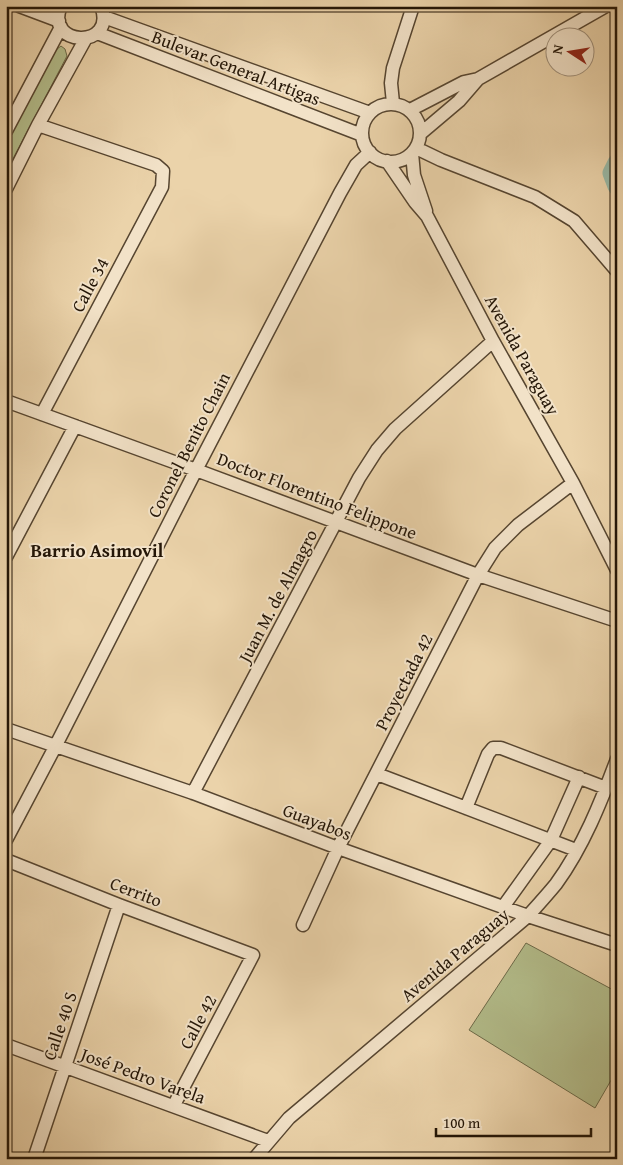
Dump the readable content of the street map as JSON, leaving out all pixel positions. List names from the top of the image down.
{
  "streets": {
    "street": [
      "Bulevar General Artigas",
      "Calle 34",
      "Avenida Paraguay",
      "Coronel Benito Chain",
      "Doctor Florentino Felippone",
      "Juan M. de Almagro",
      "Proyectada 42",
      "Guayabos",
      "Cerrito",
      "Calle 42",
      "Calle 40 S",
      "José Pedro Varela"
    ]
  },
  "crossings": [
    ["Bulevar General Artigas", "Avenida Paraguay"],
    ["Bulevar General Artigas", "Coronel Benito Chain"],
    ["Calle 34", "Doctor Florentino Felippone"],
    ["Avenida Paraguay", "Coronel Benito Chain"],
    ["Avenida Paraguay", "Juan M. de Almagro"],
    ["Avenida Paraguay", "Proyectada 42"],
    ["Avenida Paraguay", "Guayabos"],
    ["Avenida Paraguay", "José Pedro Varela"],
    ["Coronel Benito Chain", "Doctor Florentino Felippone"],
    ["Coronel Benito Chain", "Guayabos"],
    ["Doctor Florentino Felippone", "Juan M. de Almagro"],
    ["Doctor Florentino Felippone", "Proyectada 42"],
    ["Juan M. de Almagro", "Guayabos"],
    ["Proyectada 42", "Guayabos"],
    ["Cerrito", "Calle 42"],
    ["Cerrito", "Calle 40 S"],
    ["Calle 42", "José Pedro Varela"],
    ["Calle 40 S", "José Pedro Varela"]
  ],
  "districts": ["Barrio Asimovil"],
  "scale_bar": "100 m",
  "north": "left"
}
